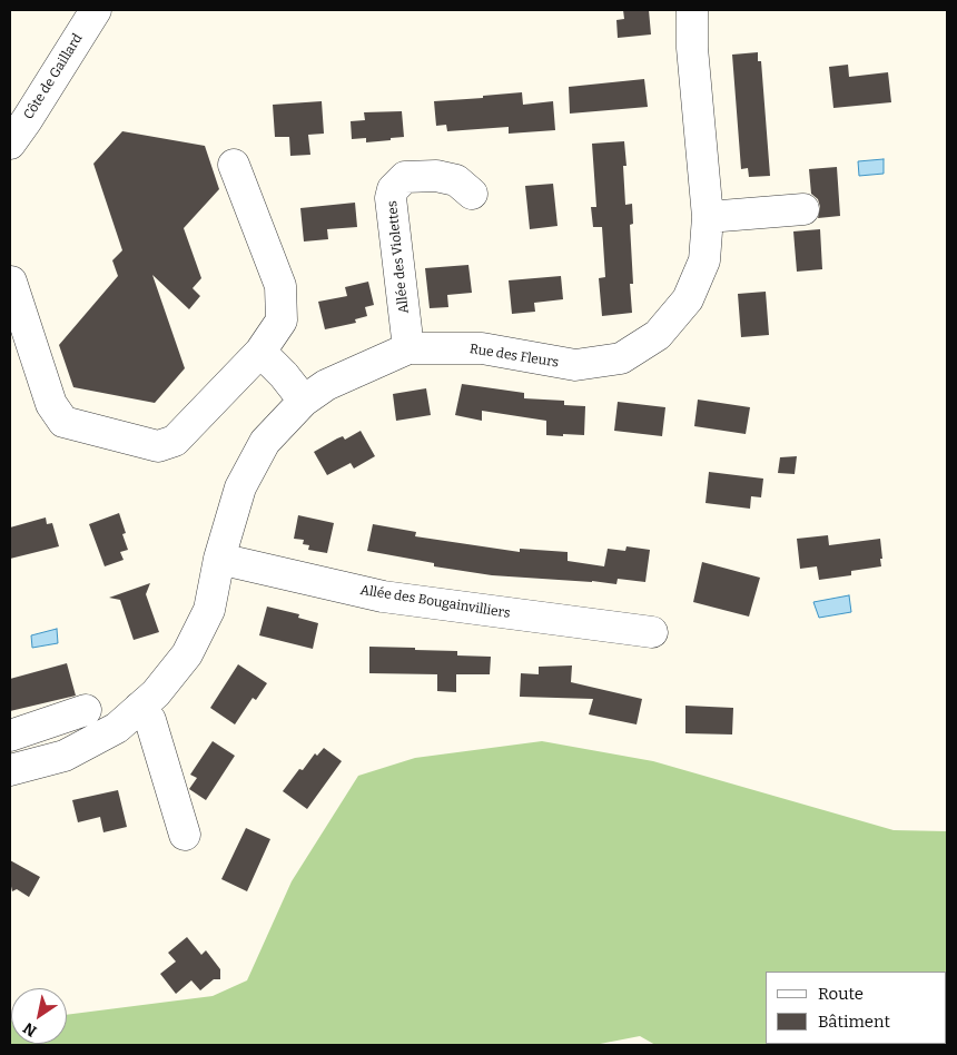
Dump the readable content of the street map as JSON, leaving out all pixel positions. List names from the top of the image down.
{
  "streets": {
    "street": [
      "Côte de Gaillard",
      "Allée des Violettes",
      "Rue des Fleurs",
      "Allée des Bougainvilliers"
    ]
  },
  "crossings": [
    ["Allée des Violettes", "Rue des Fleurs"],
    ["Rue des Fleurs", "Allée des Bougainvilliers"]
  ],
  "legend": ["Route", "Bâtiment"],
  "north": "bottom left"
}
